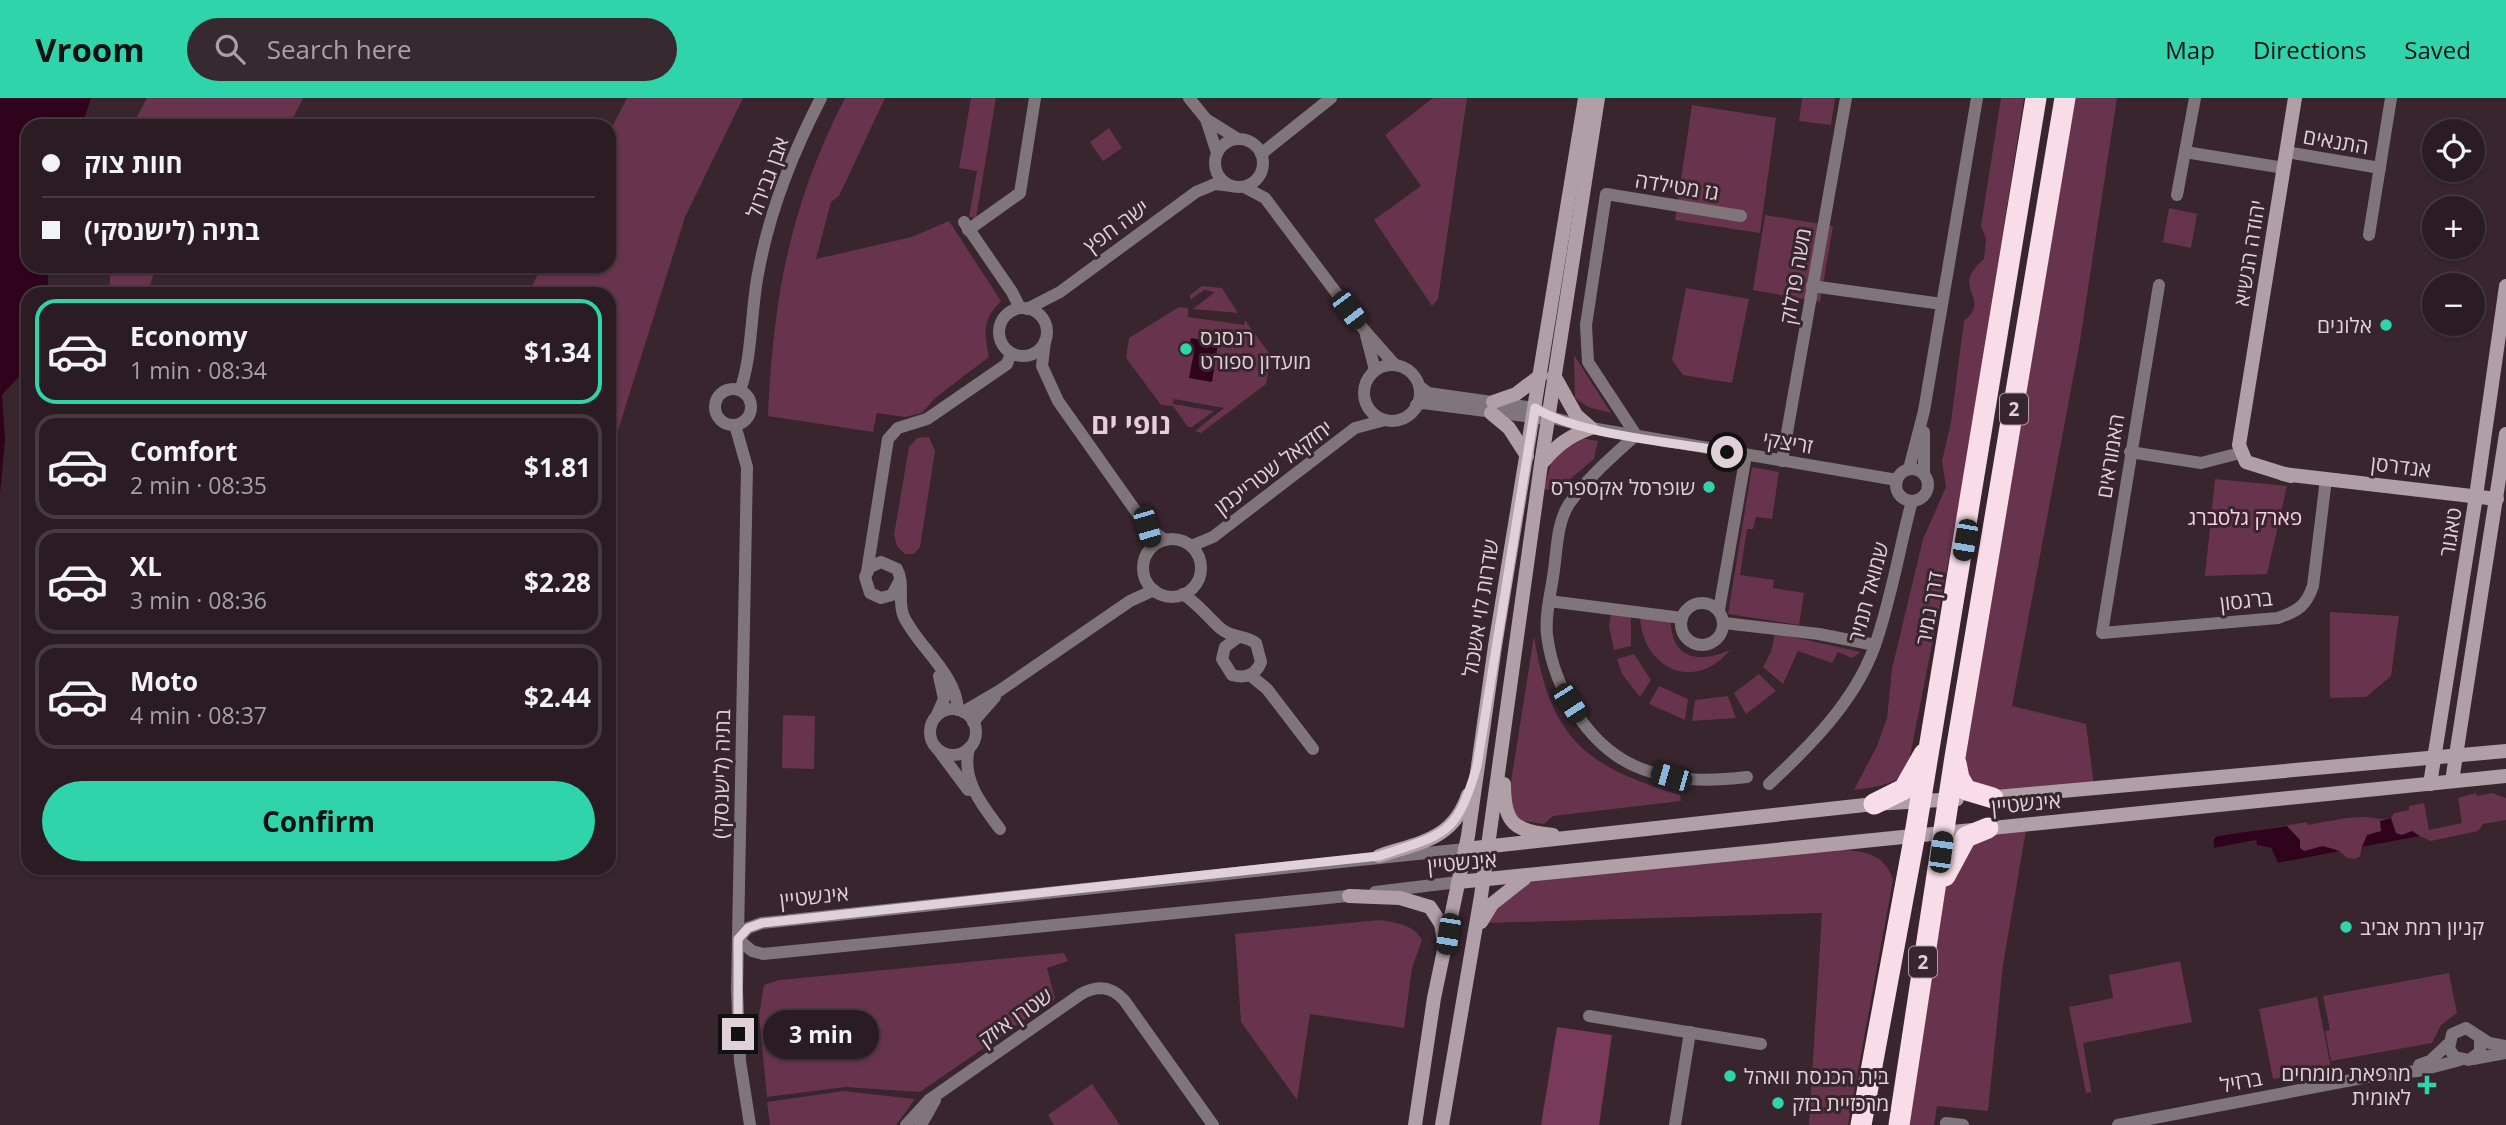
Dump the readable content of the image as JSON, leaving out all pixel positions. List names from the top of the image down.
{
  "streets": {
    "highway": ["2", "דרך נמיר"],
    "street": [
      "התנאים",
      "אבן גבירול",
      "גז מטילדה",
      "ישה חפץ",
      "יהודה הנשיא",
      "משה פרלוק",
      "זריצקי",
      "האמוראים",
      "אנדרסן",
      "יחזקאל שטרייכמן",
      "טאגור",
      "שמואל תמיר",
      "ברגסון",
      "שדרות לוי אשכול",
      "בתיה (לישנסקי)",
      "אינשטיין",
      "שטרן איזק",
      "ברזיל"
    ]
  },
  "crossings": [
    ["התנאים", "יהודה הנשיא"],
    ["אבן גבירול", "בתיה (לישנסקי)"],
    ["גז מטילדה", "זריצקי"],
    ["יהודה הנשיא", "אנדרסן"],
    ["משה פרלוק", "זריצקי"],
    ["2", "אינשטיין"],
    ["זריצקי", "שמואל תמיר"],
    ["זריצקי", "שדרות לוי אשכול"],
    ["האמוראים", "ברגסון"],
    ["אנדרסן", "טאגור"],
    ["אנדרסן", "ברגסון"],
    ["טאגור", "אינשטיין"],
    ["שדרות לוי אשכול", "אינשטיין"],
    ["דרך נמיר", "אינשטיין"],
    ["בתיה (לישנסקי)", "אינשטיין"]
  ],
  "districts": ["נופי ים"],
  "parks": ["פארק גלסברג"],
  "places": {
    "other": [
      "אלונים",
      "רנסנס מועדון ספורט",
      "שופרסל אקספרס",
      "קניון רמת אביב",
      "בית הכנסת וואהל",
      "מרכזיית בזק"
    ],
    "health": ["מרפאת מומחים לאומית"]
  },
  "page": {
    "header": "Vroom",
    "search": "Search here",
    "nav": ["Map", "Directions", "Saved"],
    "map_buttons": ["+", "−"],
    "banner": ["חוות צוק", "בתיה (לישנסקי)"],
    "list": [
      {
        "name": "Economy",
        "note": "1 min · 08:34",
        "value": "$1.34"
      },
      {
        "name": "Comfort",
        "note": "2 min · 08:35",
        "value": "$1.81"
      },
      {
        "name": "XL",
        "note": "3 min · 08:36",
        "value": "$2.28"
      },
      {
        "name": "Moto",
        "note": "4 min · 08:37",
        "value": "$2.44"
      }
    ],
    "buttons": "Confirm",
    "bubble": "3 min"
  }
}
